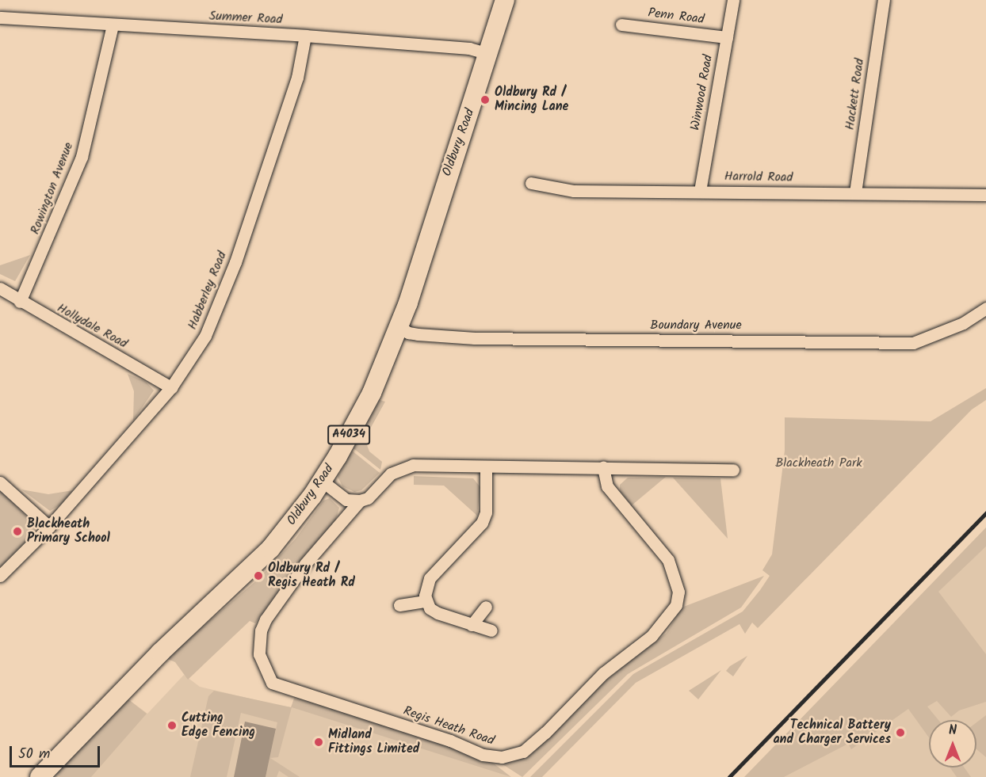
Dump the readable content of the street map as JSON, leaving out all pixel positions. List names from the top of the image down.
{
  "streets": {
    "main road": ["Oldbury Road", "A4034"],
    "street": [
      "Penn Road",
      "Summer Road",
      "Winwood Road",
      "Hackett Road",
      "Harrold Road",
      "Rowington Avenue",
      "Habberley Road",
      "Boundary Avenue",
      "Hollydale Road",
      "Regis Heath Road"
    ]
  },
  "crossings": [
    ["Penn Road", "Winwood Road"],
    ["Summer Road", "Oldbury Road"],
    ["Summer Road", "Rowington Avenue"],
    ["Summer Road", "Habberley Road"],
    ["Winwood Road", "Harrold Road"],
    ["Hackett Road", "Harrold Road"],
    ["Oldbury Road", "Boundary Avenue"],
    ["Rowington Avenue", "Hollydale Road"],
    ["Habberley Road", "Hollydale Road"]
  ],
  "parks": ["Blackheath Park"],
  "places": [
    "Oldbury Rd / Mincing Lane",
    "Blackheath Primary School",
    "Oldbury Rd / Regis Heath Rd",
    "Cutting Edge Fencing",
    "Technical Battery and Charger Services",
    "Midland Fittings Limited"
  ],
  "scale_bar": "50 m",
  "north": "top"
}
